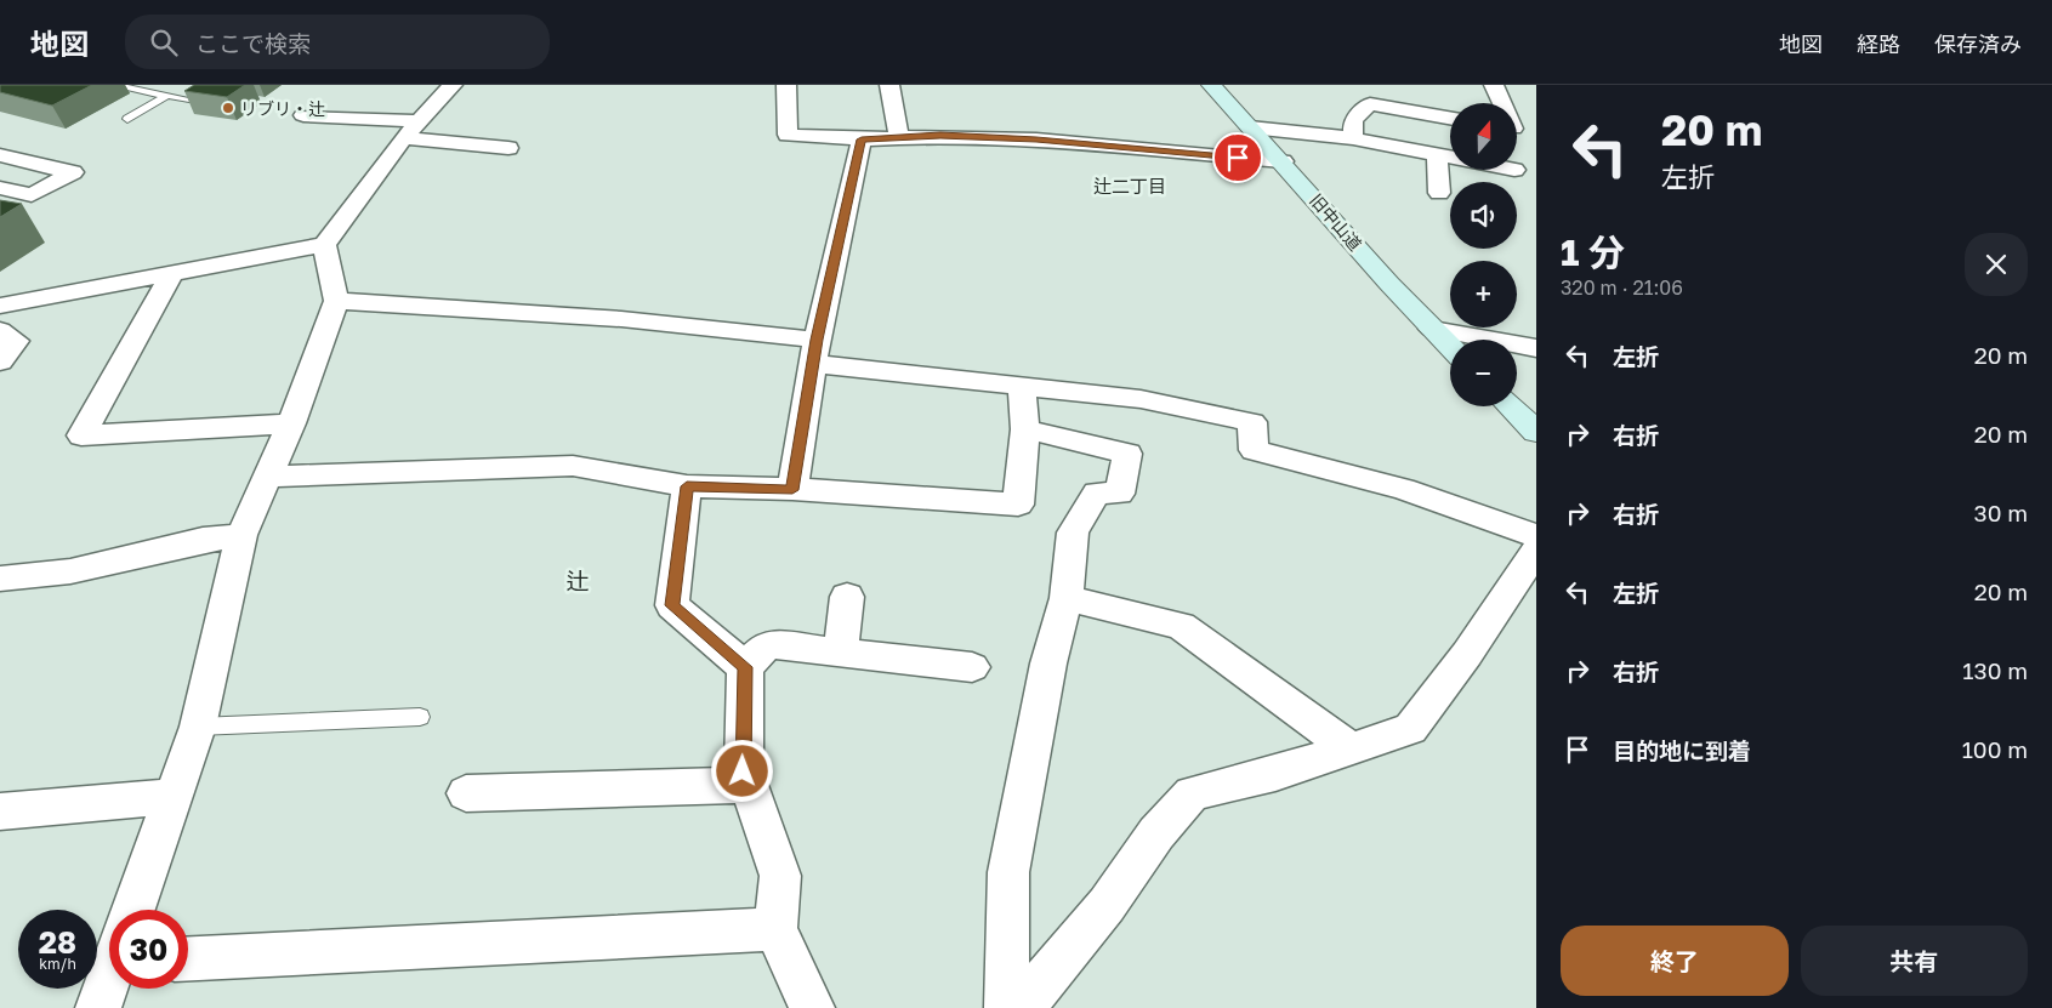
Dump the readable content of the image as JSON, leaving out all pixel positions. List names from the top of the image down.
{
  "streets": {
    "street": ["旧中山道"]
  },
  "districts": ["辻二丁目", "辻"],
  "places": ["リブリ・辻"],
  "north": "top",
  "page": {
    "header": "地図",
    "search": "ここで検索",
    "nav": ["地図", "経路", "保存済み"],
    "turn": ["20 m", "左折"],
    "map_buttons": ["+", "−"],
    "heading": ["1 分", "320 m · 21:06"],
    "list": [
      {
        "name": "左折",
        "value": "20 m"
      },
      {
        "name": "右折",
        "value": "20 m"
      },
      {
        "name": "右折",
        "value": "30 m"
      },
      {
        "name": "左折",
        "value": "20 m"
      },
      {
        "name": "右折",
        "value": "130 m"
      },
      {
        "name": "目的地に到着",
        "value": "100 m"
      }
    ],
    "speed": "28 km/h",
    "limit": "30",
    "buttons": ["終了", "共有"]
  }
}
